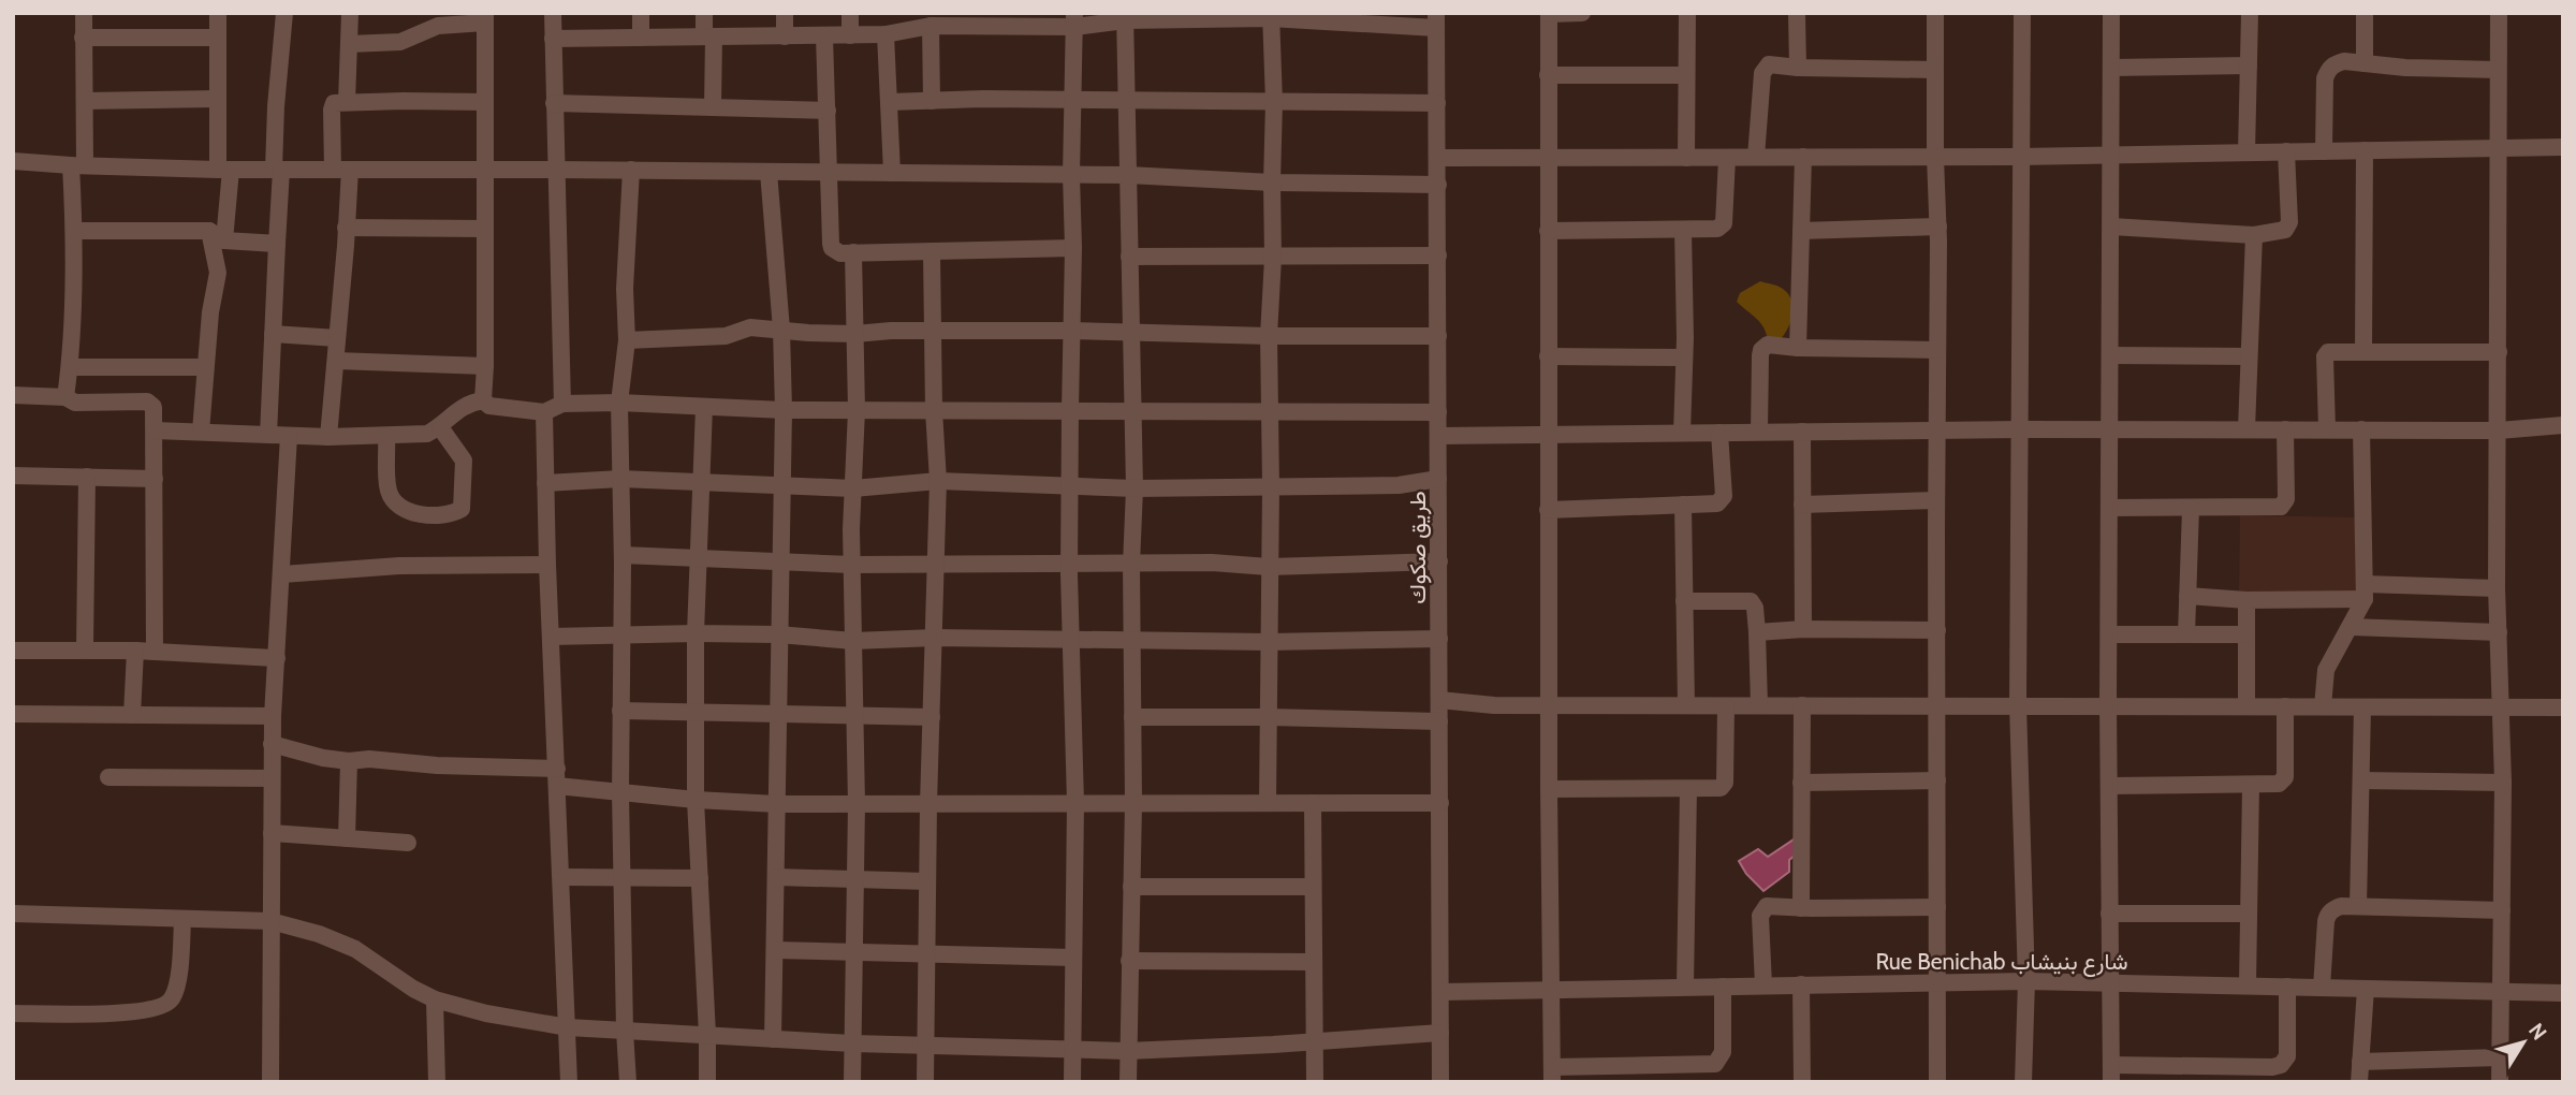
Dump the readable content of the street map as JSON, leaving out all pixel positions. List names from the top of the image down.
{
  "streets": {
    "street": ["طريق صكوك", "Rue Benichab شارع بنيشاب"]
  },
  "crossings": [
    ["طريق صكوك", "Rue Benichab شارع بنيشاب"]
  ],
  "north": "top right"
}
